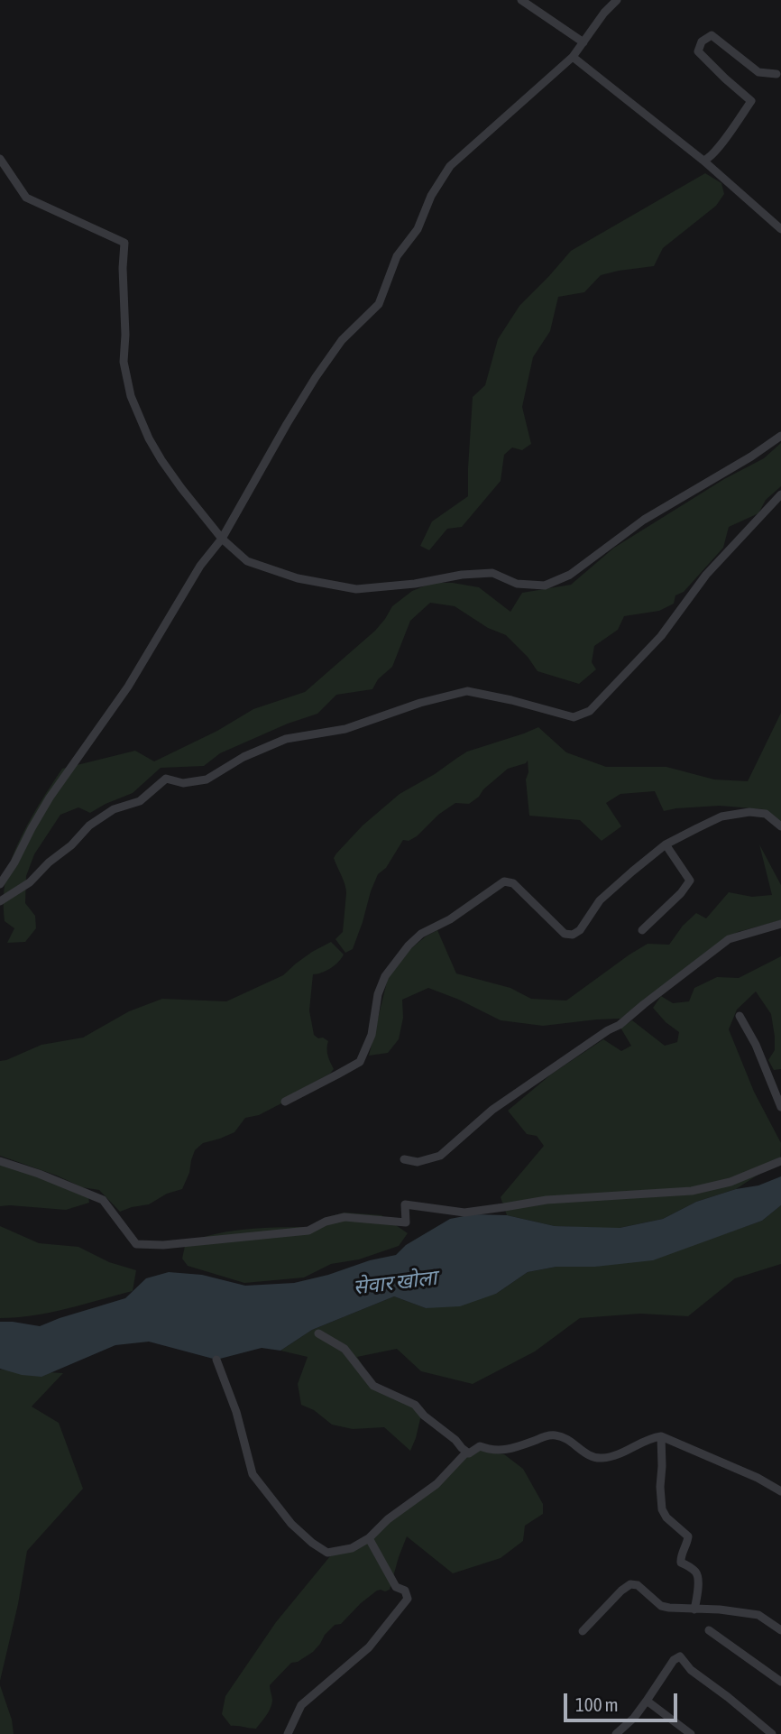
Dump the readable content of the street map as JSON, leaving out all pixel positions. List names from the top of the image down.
{
  "water": ["सेवार खोला"],
  "scale_bar": "100 m"
}
